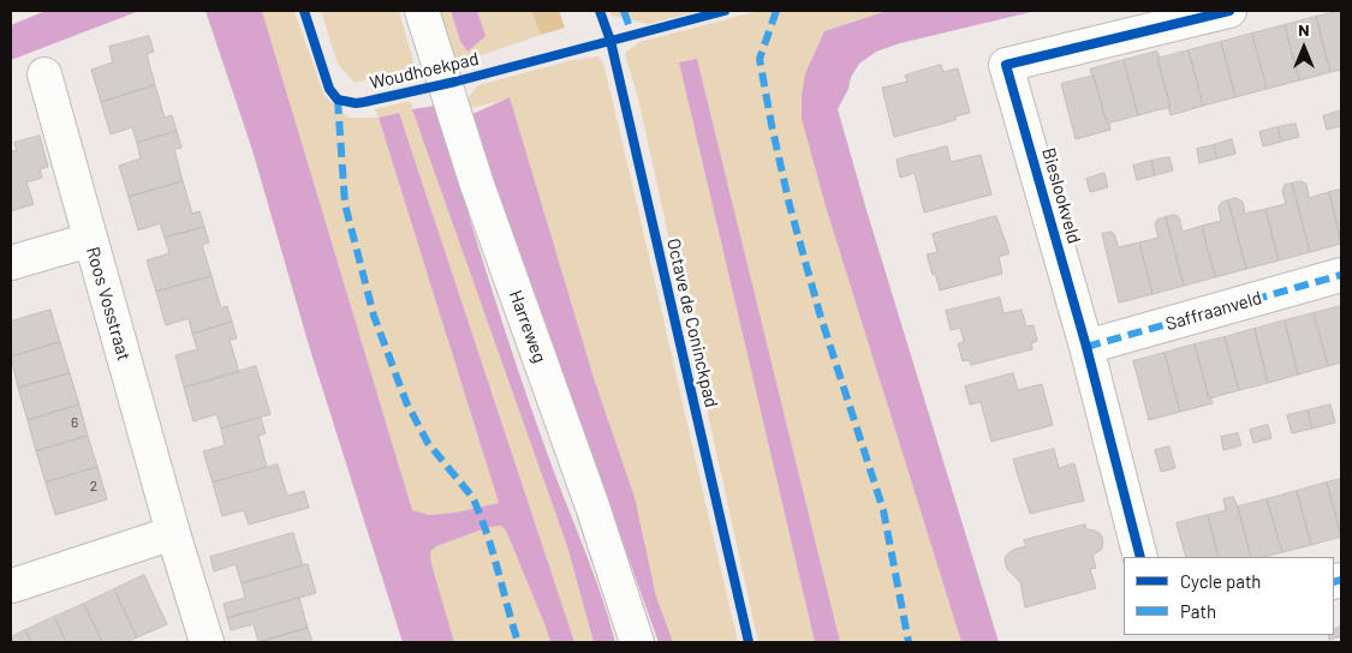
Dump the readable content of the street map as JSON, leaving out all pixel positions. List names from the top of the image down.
{
  "streets": {
    "street": [
      "Bieslookveld",
      "Roos Vosstraat",
      "Saffraanveld",
      "Harreweg"
    ],
    "cycle path": ["Woudhoekpad", "Octave de Coninckpad"]
  },
  "crossings": [
    ["Bieslookveld", "Saffraanveld"]
  ],
  "house_numbers": ["6", "2"],
  "legend": ["Cycle path", "Path"],
  "north": "top"
}
